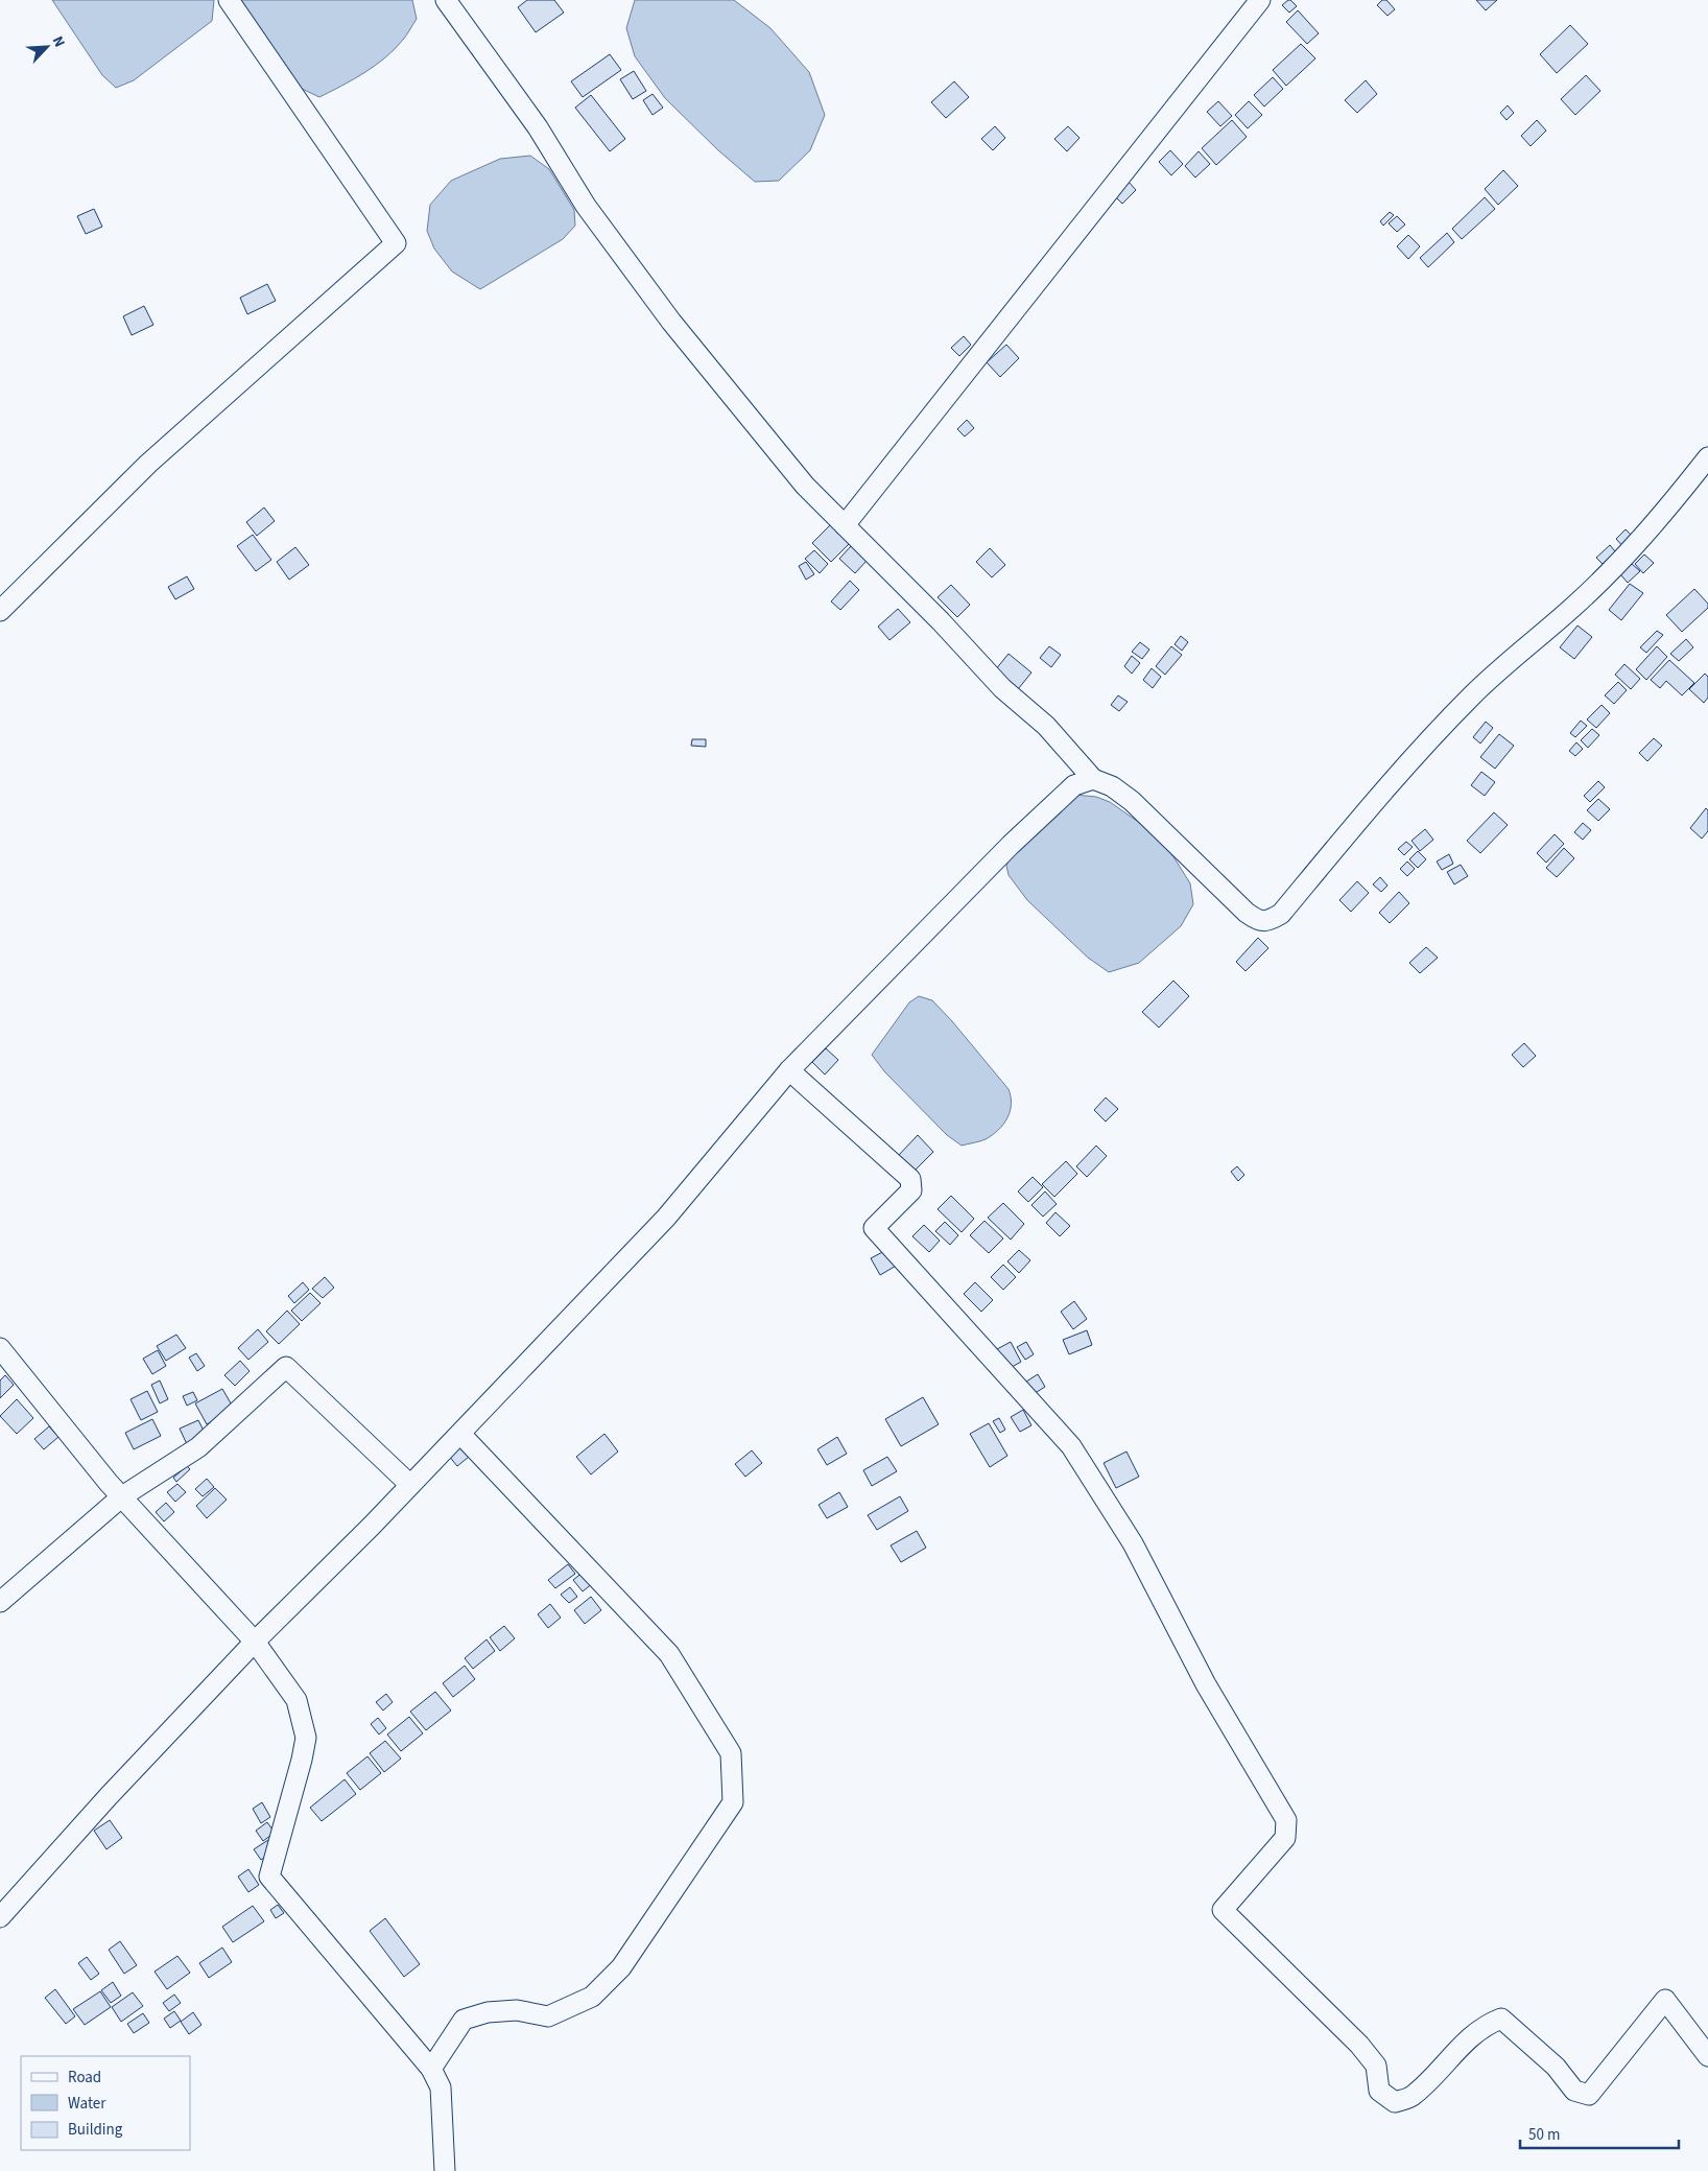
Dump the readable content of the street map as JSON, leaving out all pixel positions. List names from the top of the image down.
{
  "legend": ["Road", "Water", "Building"],
  "scale_bar": "50 m",
  "north": "top right"
}
